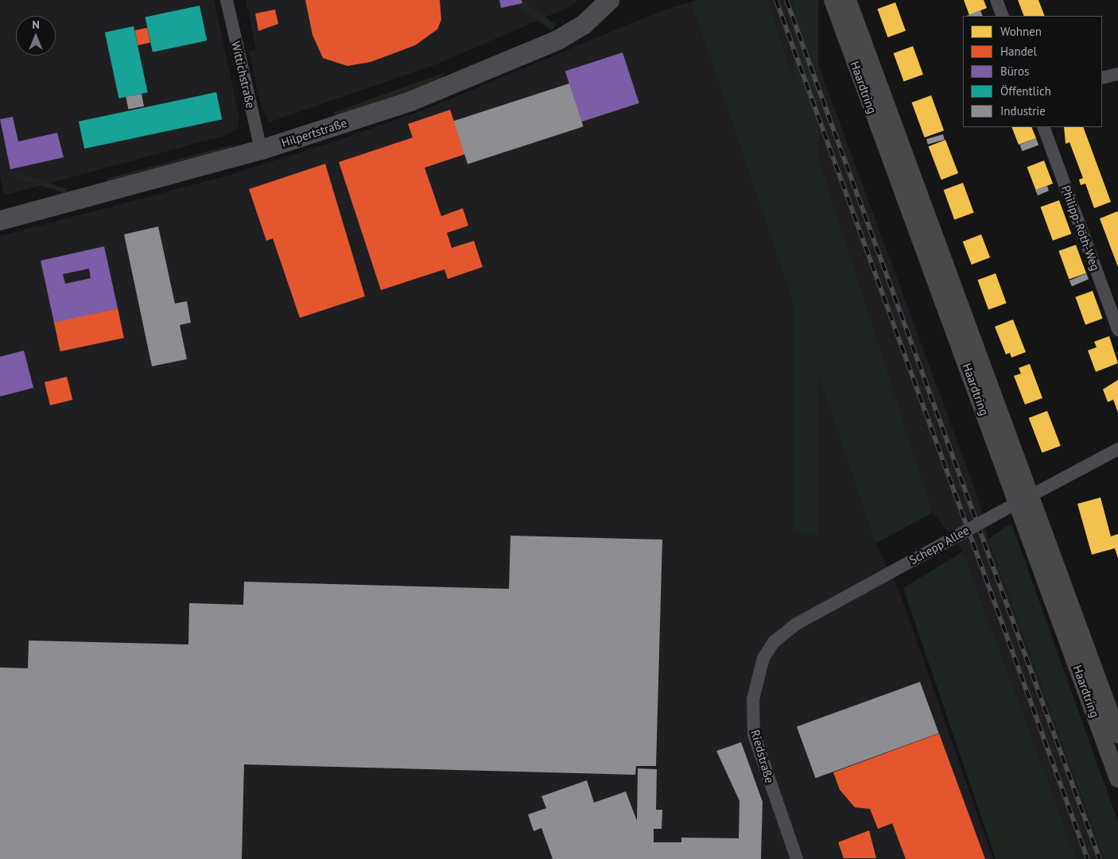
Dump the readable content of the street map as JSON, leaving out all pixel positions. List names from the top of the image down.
{
  "streets": {
    "main road": ["Haardtring", "Hilpertstraße"],
    "street": [
      "Wittichstraße",
      "Philipp-Röth-Weg",
      "Schepp Allee",
      "Riedstraße"
    ]
  },
  "crossings": [
    ["Wittichstraße", "Hilpertstraße"],
    ["Haardtring", "Schepp Allee"],
    ["Schepp Allee", "Riedstraße"]
  ],
  "legend": [
    "Wohnen",
    "Handel",
    "Büros",
    "Öffentlich",
    "Industrie"
  ],
  "north": "top"
}
